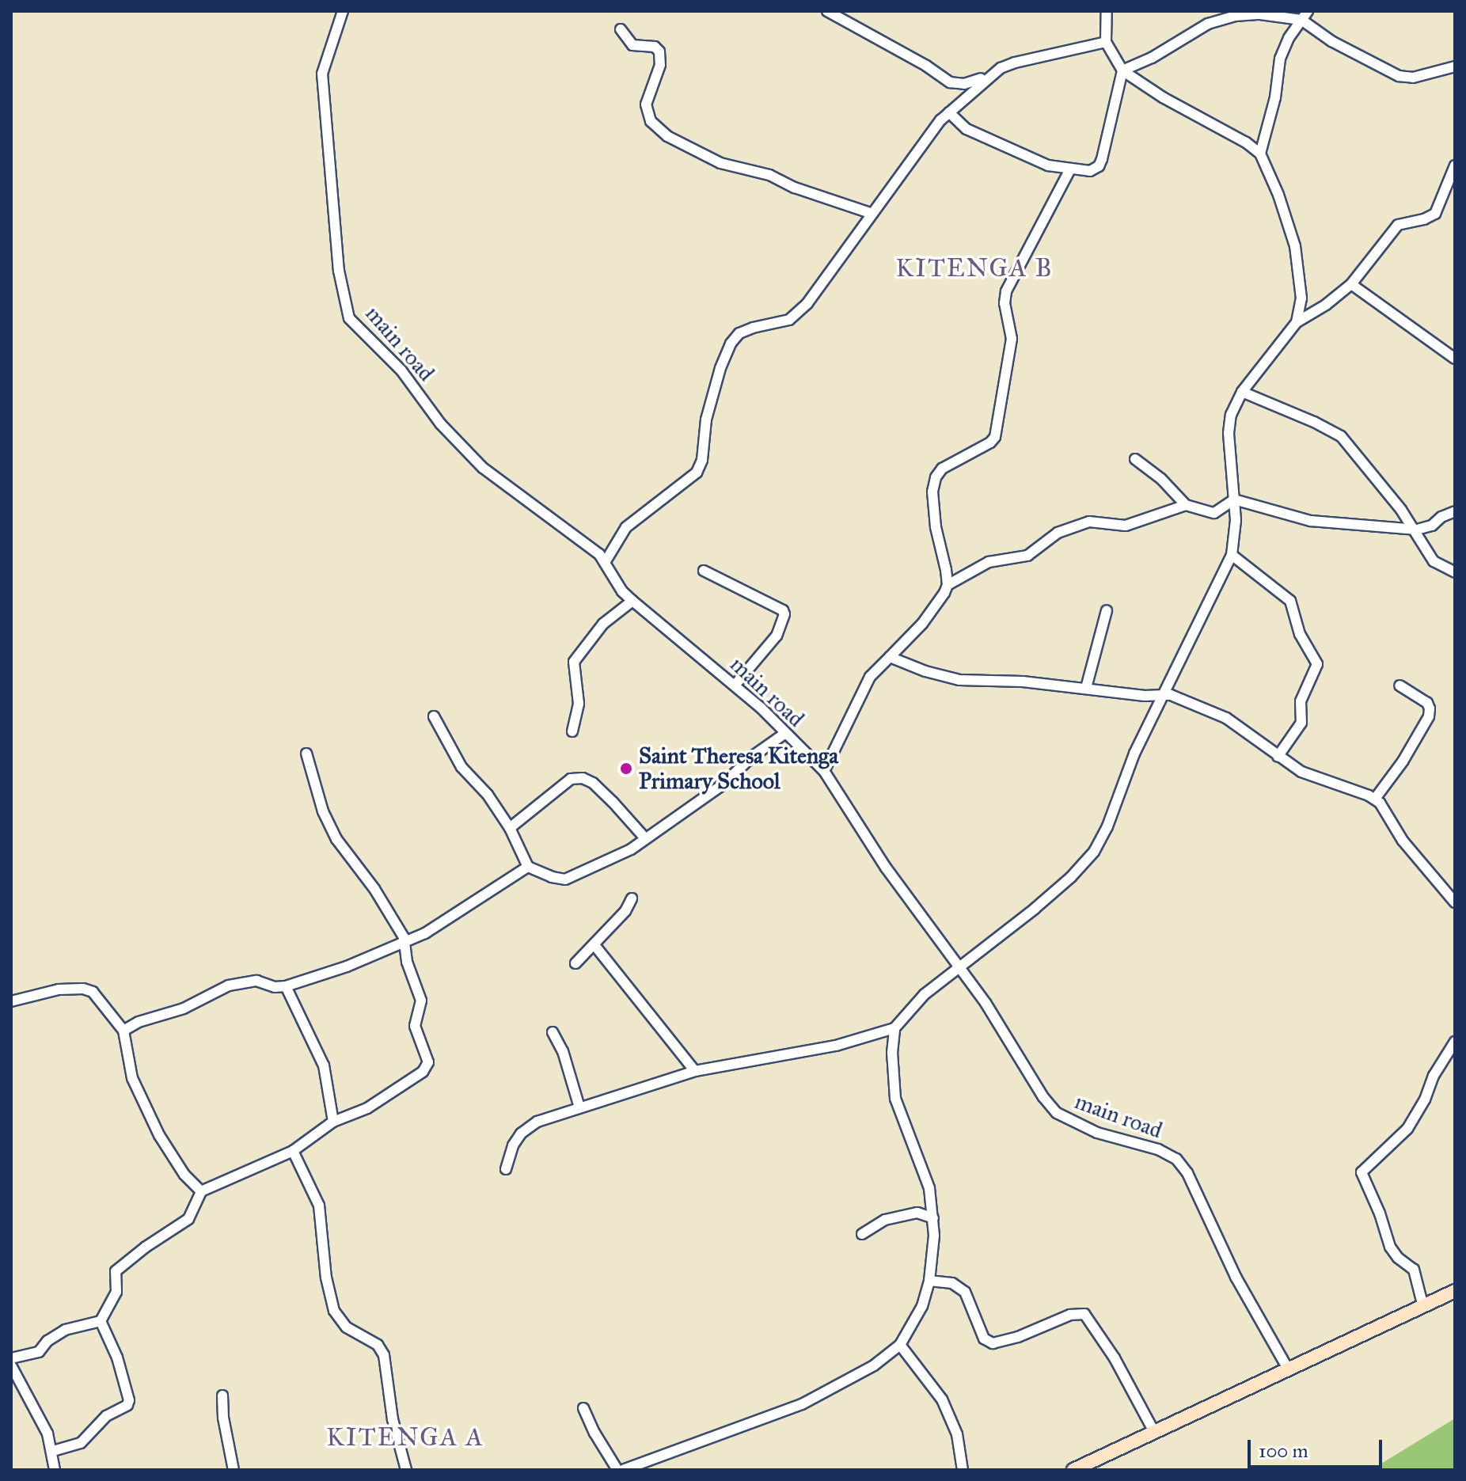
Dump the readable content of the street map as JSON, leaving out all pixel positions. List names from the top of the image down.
{
  "streets": {
    "street": ["main road"]
  },
  "districts": ["KITENGA B", "KITENGA A"],
  "places": ["Saint Theresa Kitenga Primary School"],
  "scale_bar": "100 m"
}
